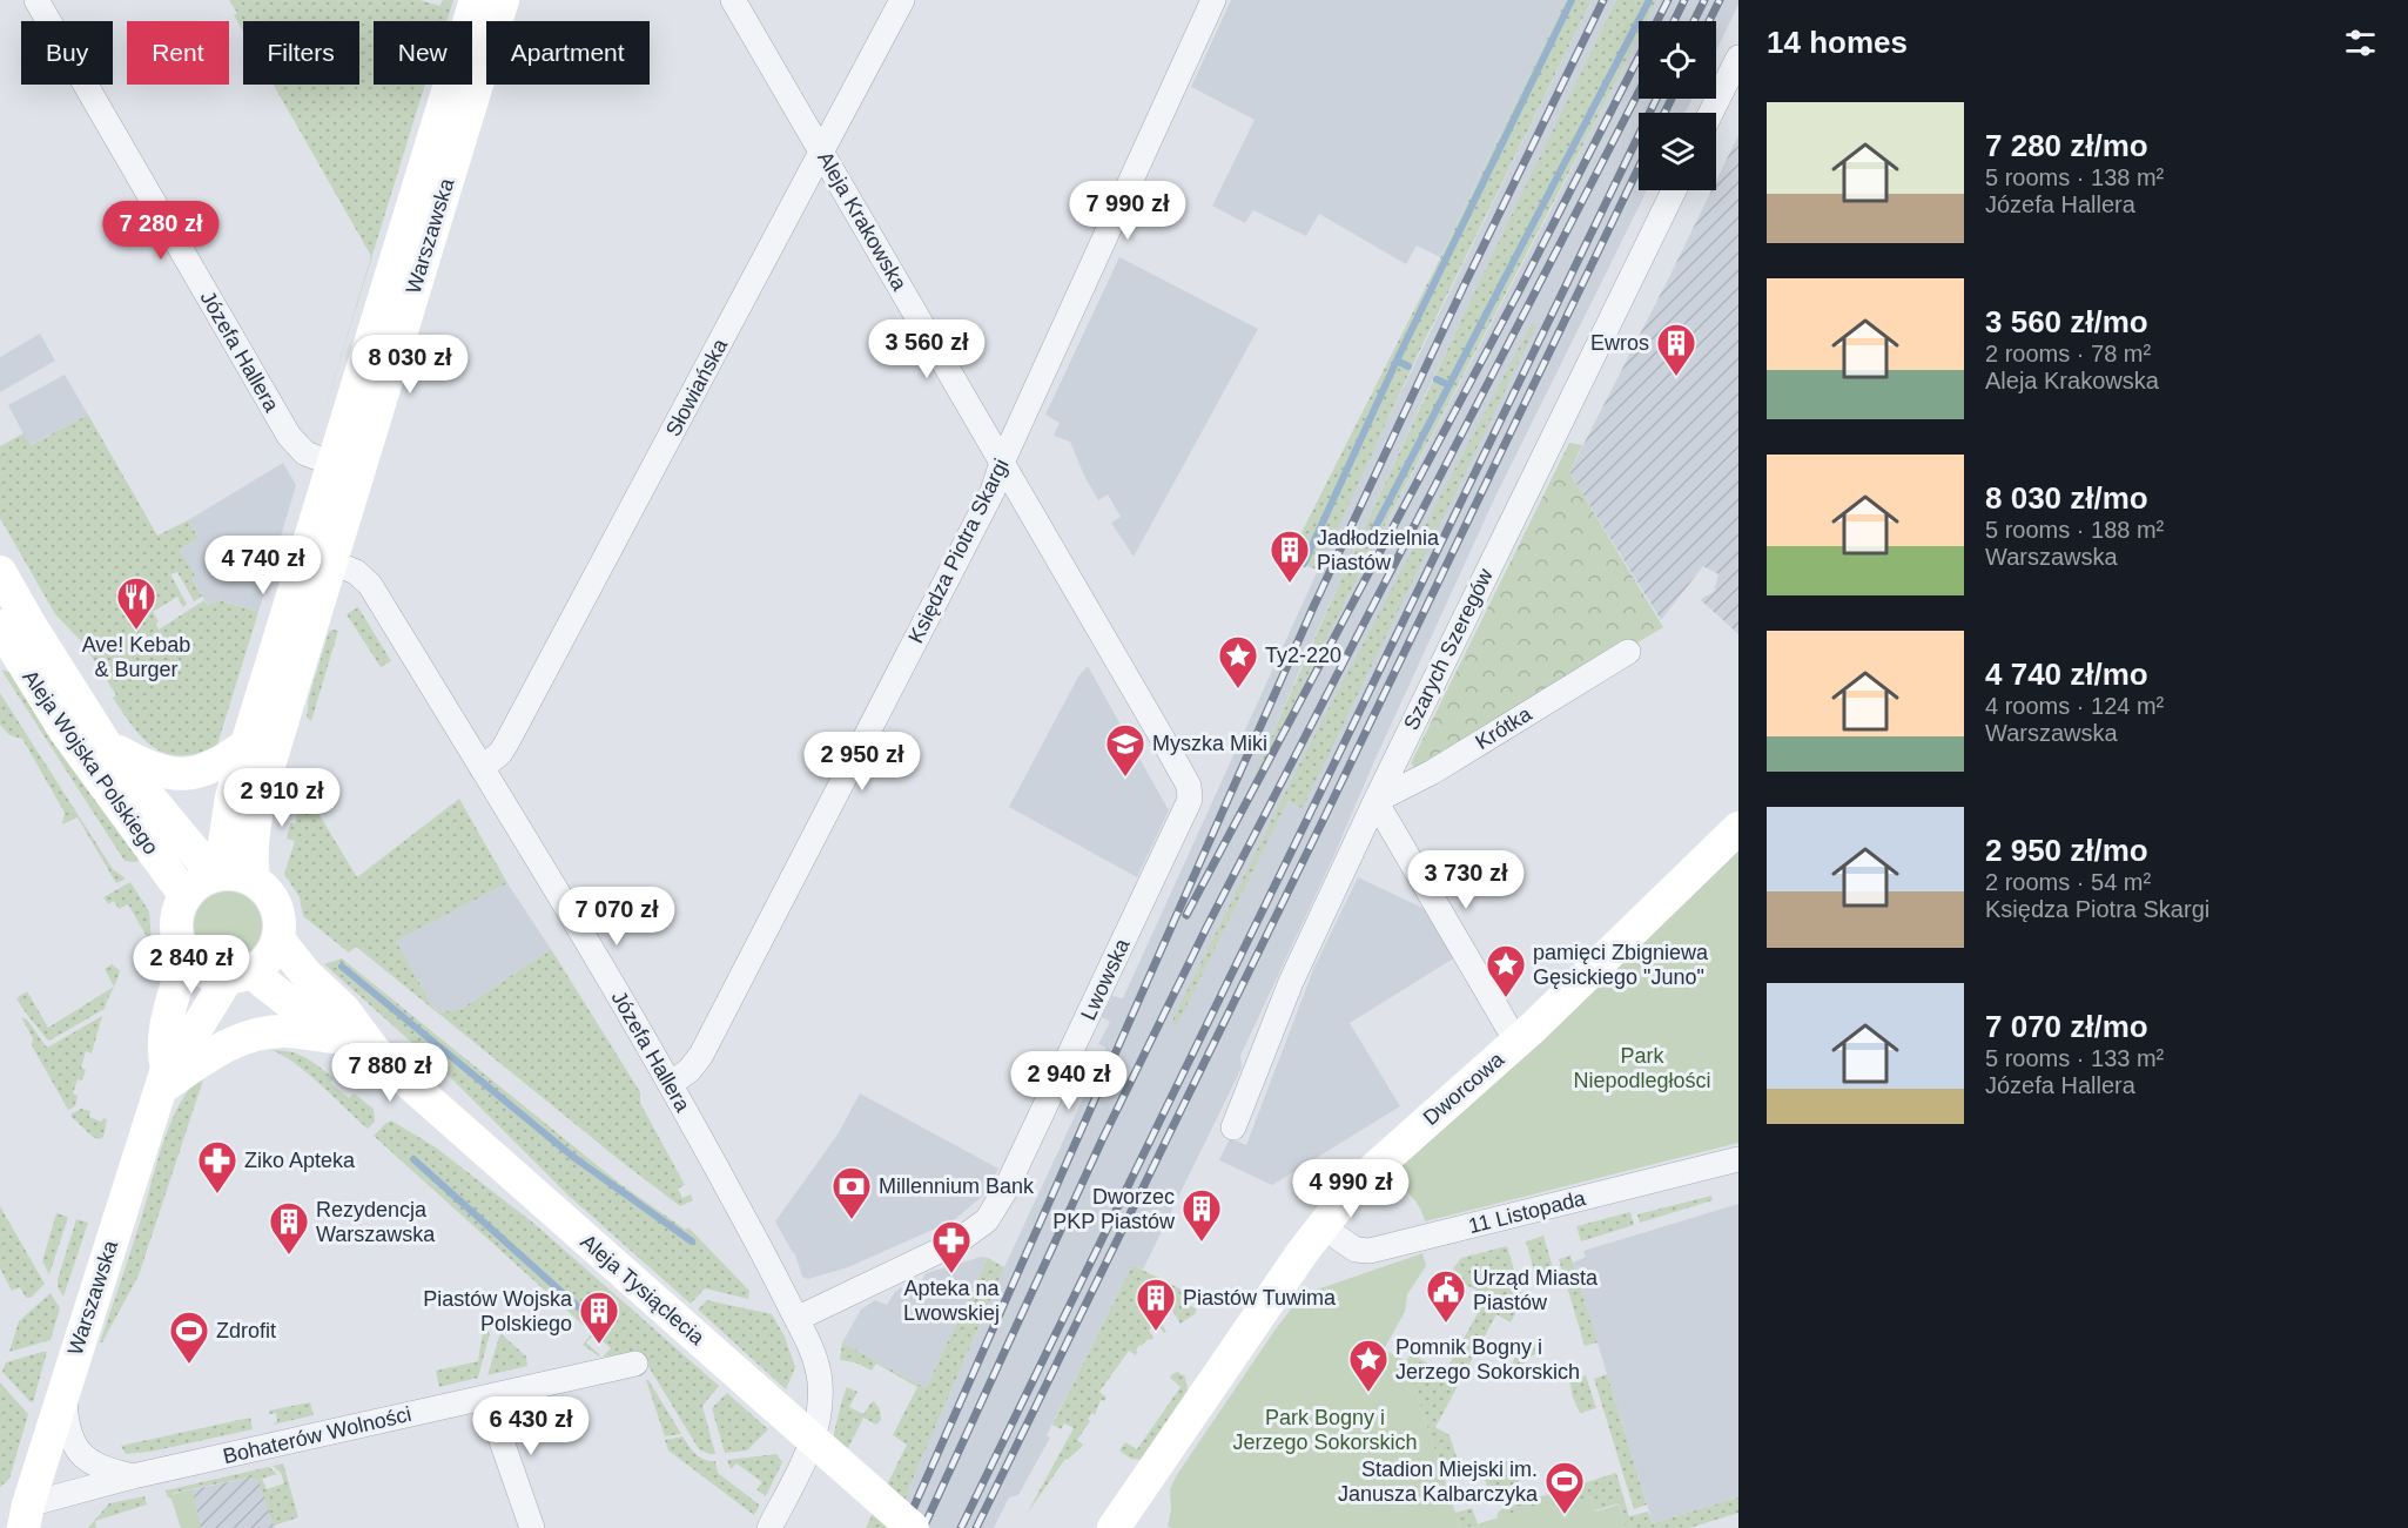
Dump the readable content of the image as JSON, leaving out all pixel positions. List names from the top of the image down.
{
  "streets": {
    "street": [
      "Aleja Krakowska",
      "Warszawska",
      "Józefa Hallera",
      "Słowiańska",
      "Księdza Piotra Skargi",
      "Szarych Szeregów",
      "Krótka",
      "Aleja Wojska Polskiego",
      "Lwowska",
      "Dworcowa",
      "11 Listopada",
      "Aleja Tysiąclecia",
      "Bohaterów Wolności"
    ]
  },
  "crossings": [
    ["Aleja Krakowska", "Słowiańska"],
    ["Aleja Krakowska", "Księdza Piotra Skargi"],
    ["Aleja Krakowska", "Lwowska"],
    ["Warszawska", "Józefa Hallera"],
    ["Warszawska", "Aleja Wojska Polskiego"],
    ["Warszawska", "Aleja Tysiąclecia"],
    ["Warszawska", "Bohaterów Wolności"],
    ["Józefa Hallera", "Słowiańska"],
    ["Józefa Hallera", "Księdza Piotra Skargi"],
    ["Józefa Hallera", "Lwowska"],
    ["Szarych Szeregów", "Krótka"],
    ["Aleja Wojska Polskiego", "Aleja Tysiąclecia"],
    ["Dworcowa", "11 Listopada"]
  ],
  "parks": ["Park Niepodległości", "Park Bogny i Jerzego Sokorskich"],
  "places": {
    "building": [
      "Ewros",
      "Jadłodzielnia Piastów",
      "Dworzec PKP Piastów",
      "Rezydencja Warszawska",
      "Piastów Tuwima",
      "Piastów Wojska Polskiego"
    ],
    "restaurant": ["Ave! Kebab & Burger"],
    "place": ["Ty2-220", "pamięci Zbigniewa Gęsickiego \"Juno\"", "Pomnik Bogny i Jerzego Sokorskich"],
    "school or university": ["Myszka Miki"],
    "pharmacy": ["Ziko Apteka", "Apteka na Lwowskiej"],
    "bank": ["Millennium Bank"],
    "public building": ["Urząd Miasta Piastów"],
    "sports": ["Zdrofit", "Stadion Miejski im. Janusza Kalbarczyka"]
  },
  "page": {
    "heading": "14 homes",
    "chip": [
      "Buy",
      "Rent",
      "Filters",
      "New",
      "Apartment"
    ],
    "list": [
      {
        "name": "7 280 zł/mo",
        "note": "5 rooms · 138 m² · Józefa Hallera"
      },
      {
        "name": "3 560 zł/mo",
        "note": "2 rooms · 78 m² · Aleja Krakowska"
      },
      {
        "name": "8 030 zł/mo",
        "note": "5 rooms · 188 m² · Warszawska"
      },
      {
        "name": "4 740 zł/mo",
        "note": "4 rooms · 124 m² · Warszawska"
      },
      {
        "name": "2 950 zł/mo",
        "note": "2 rooms · 54 m² · Księdza Piotra Skargi"
      },
      {
        "name": "7 070 zł/mo",
        "note": "5 rooms · 133 m² · Józefa Hallera"
      }
    ],
    "price": [
      "7 990 zł",
      "7 280 zł",
      "3 560 zł",
      "8 030 zł",
      "4 740 zł",
      "2 950 zł",
      "2 910 zł",
      "3 730 zł",
      "7 070 zł",
      "2 840 zł",
      "7 880 zł",
      "2 940 zł",
      "4 990 zł",
      "6 430 zł"
    ]
  }
}
